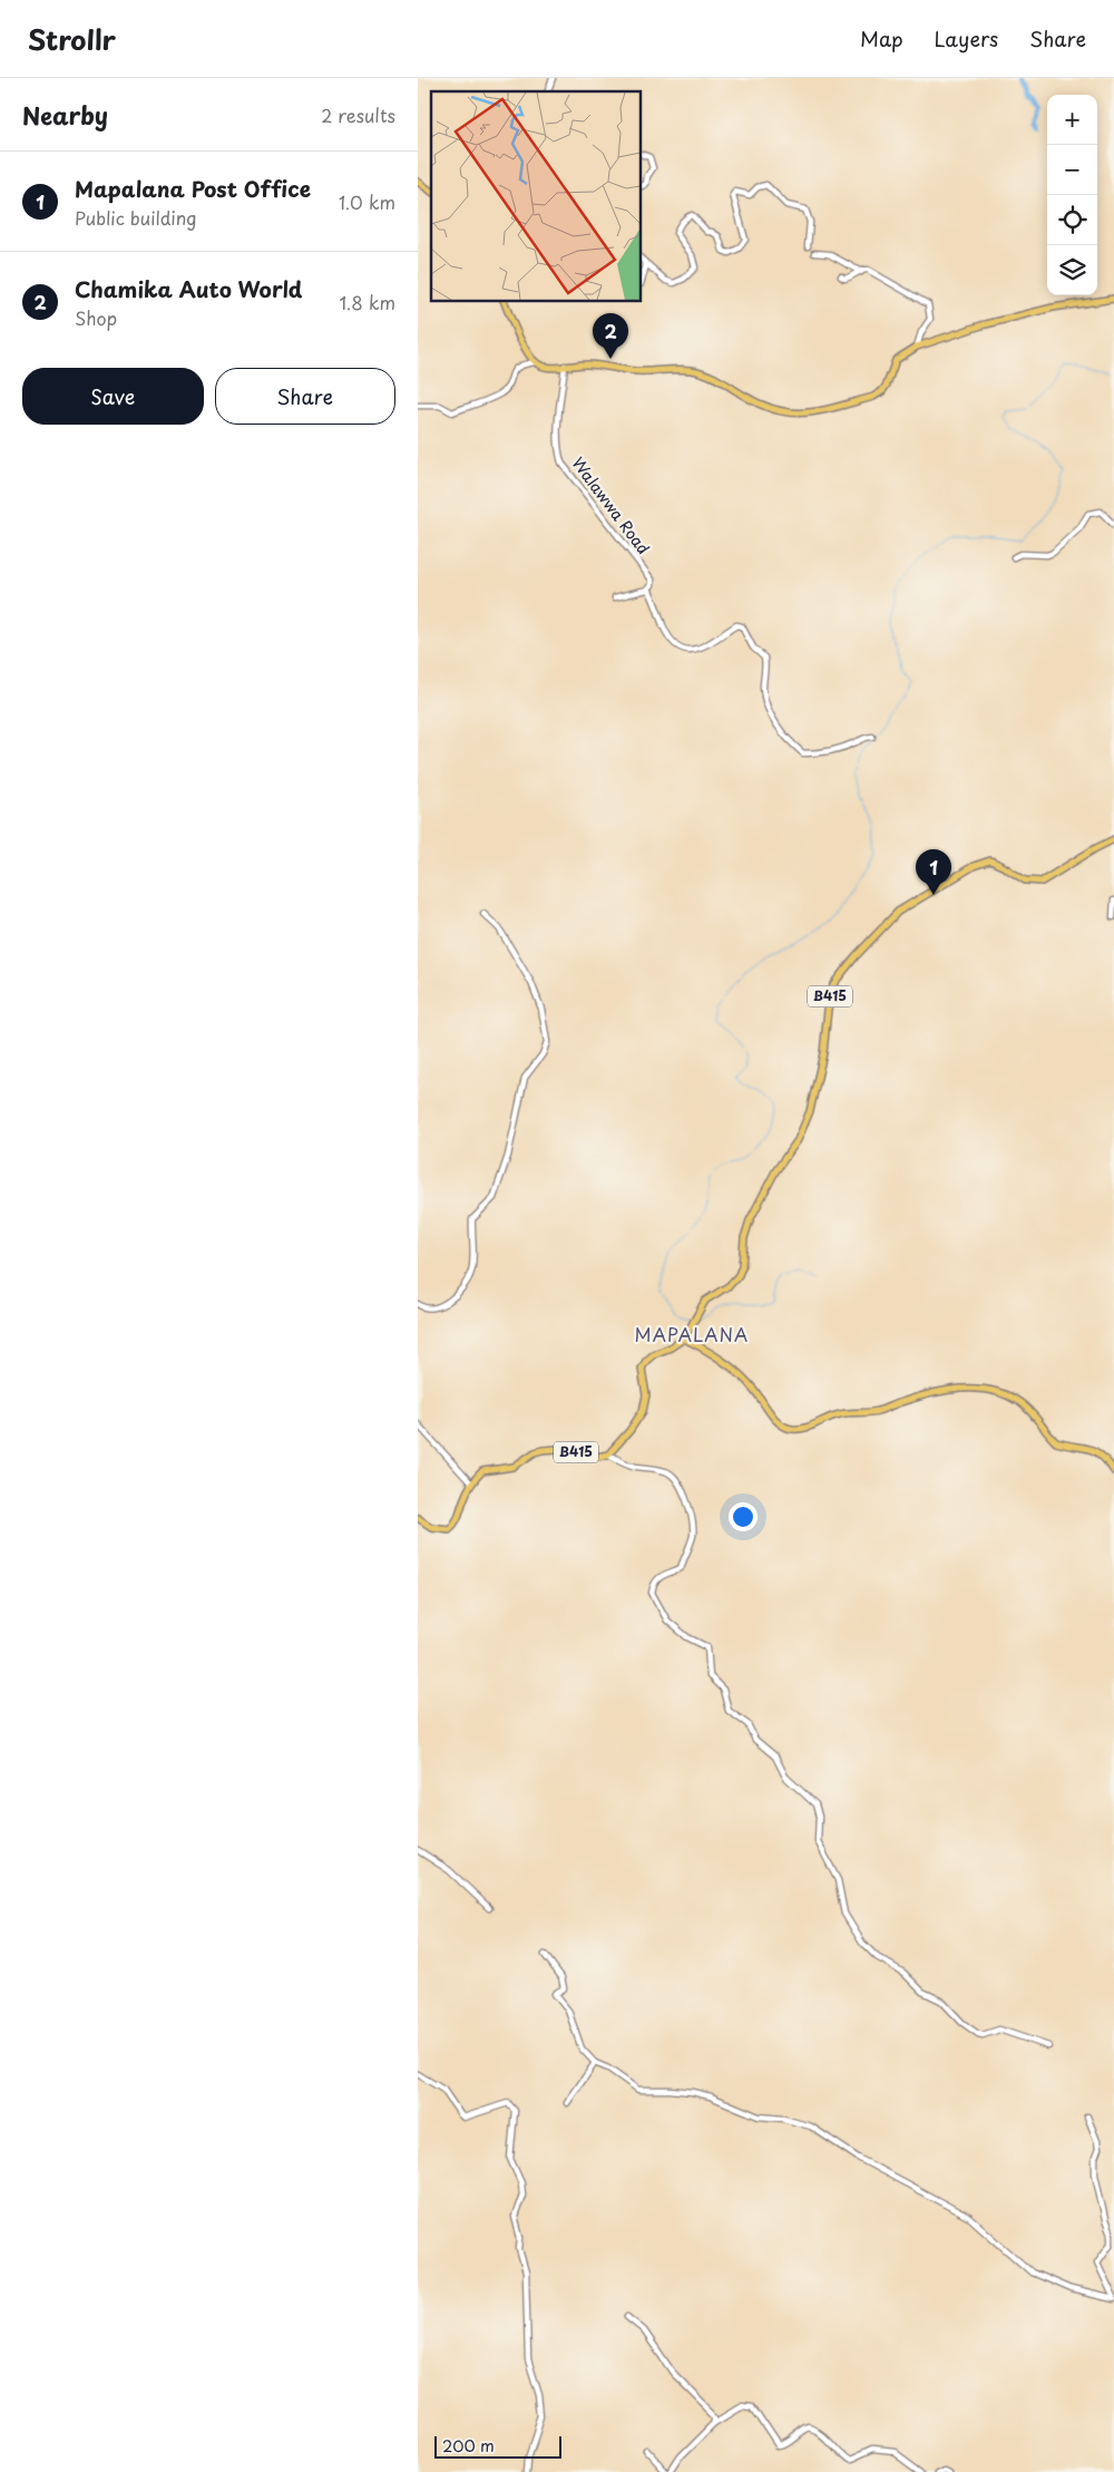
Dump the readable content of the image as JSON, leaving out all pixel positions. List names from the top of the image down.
{
  "streets": {
    "main road": ["B415"],
    "street": ["Walawwa Road"]
  },
  "districts": ["MAPALANA"],
  "scale_bar": "200 m",
  "page": {
    "header": "Strollr",
    "nav": ["Map", "Layers", "Share"],
    "heading": ["Nearby", "2 results"],
    "map_buttons": ["+", "−"],
    "list": [
      {
        "mark": "1",
        "name": "Mapalana Post Office",
        "note": "Public building",
        "value": "1.0 km"
      },
      {
        "mark": "2",
        "name": "Chamika Auto World",
        "note": "Shop",
        "value": "1.8 km"
      }
    ],
    "pins": ["2", "1"],
    "buttons": ["Save", "Share"],
    "scale": "200 m"
  }
}
